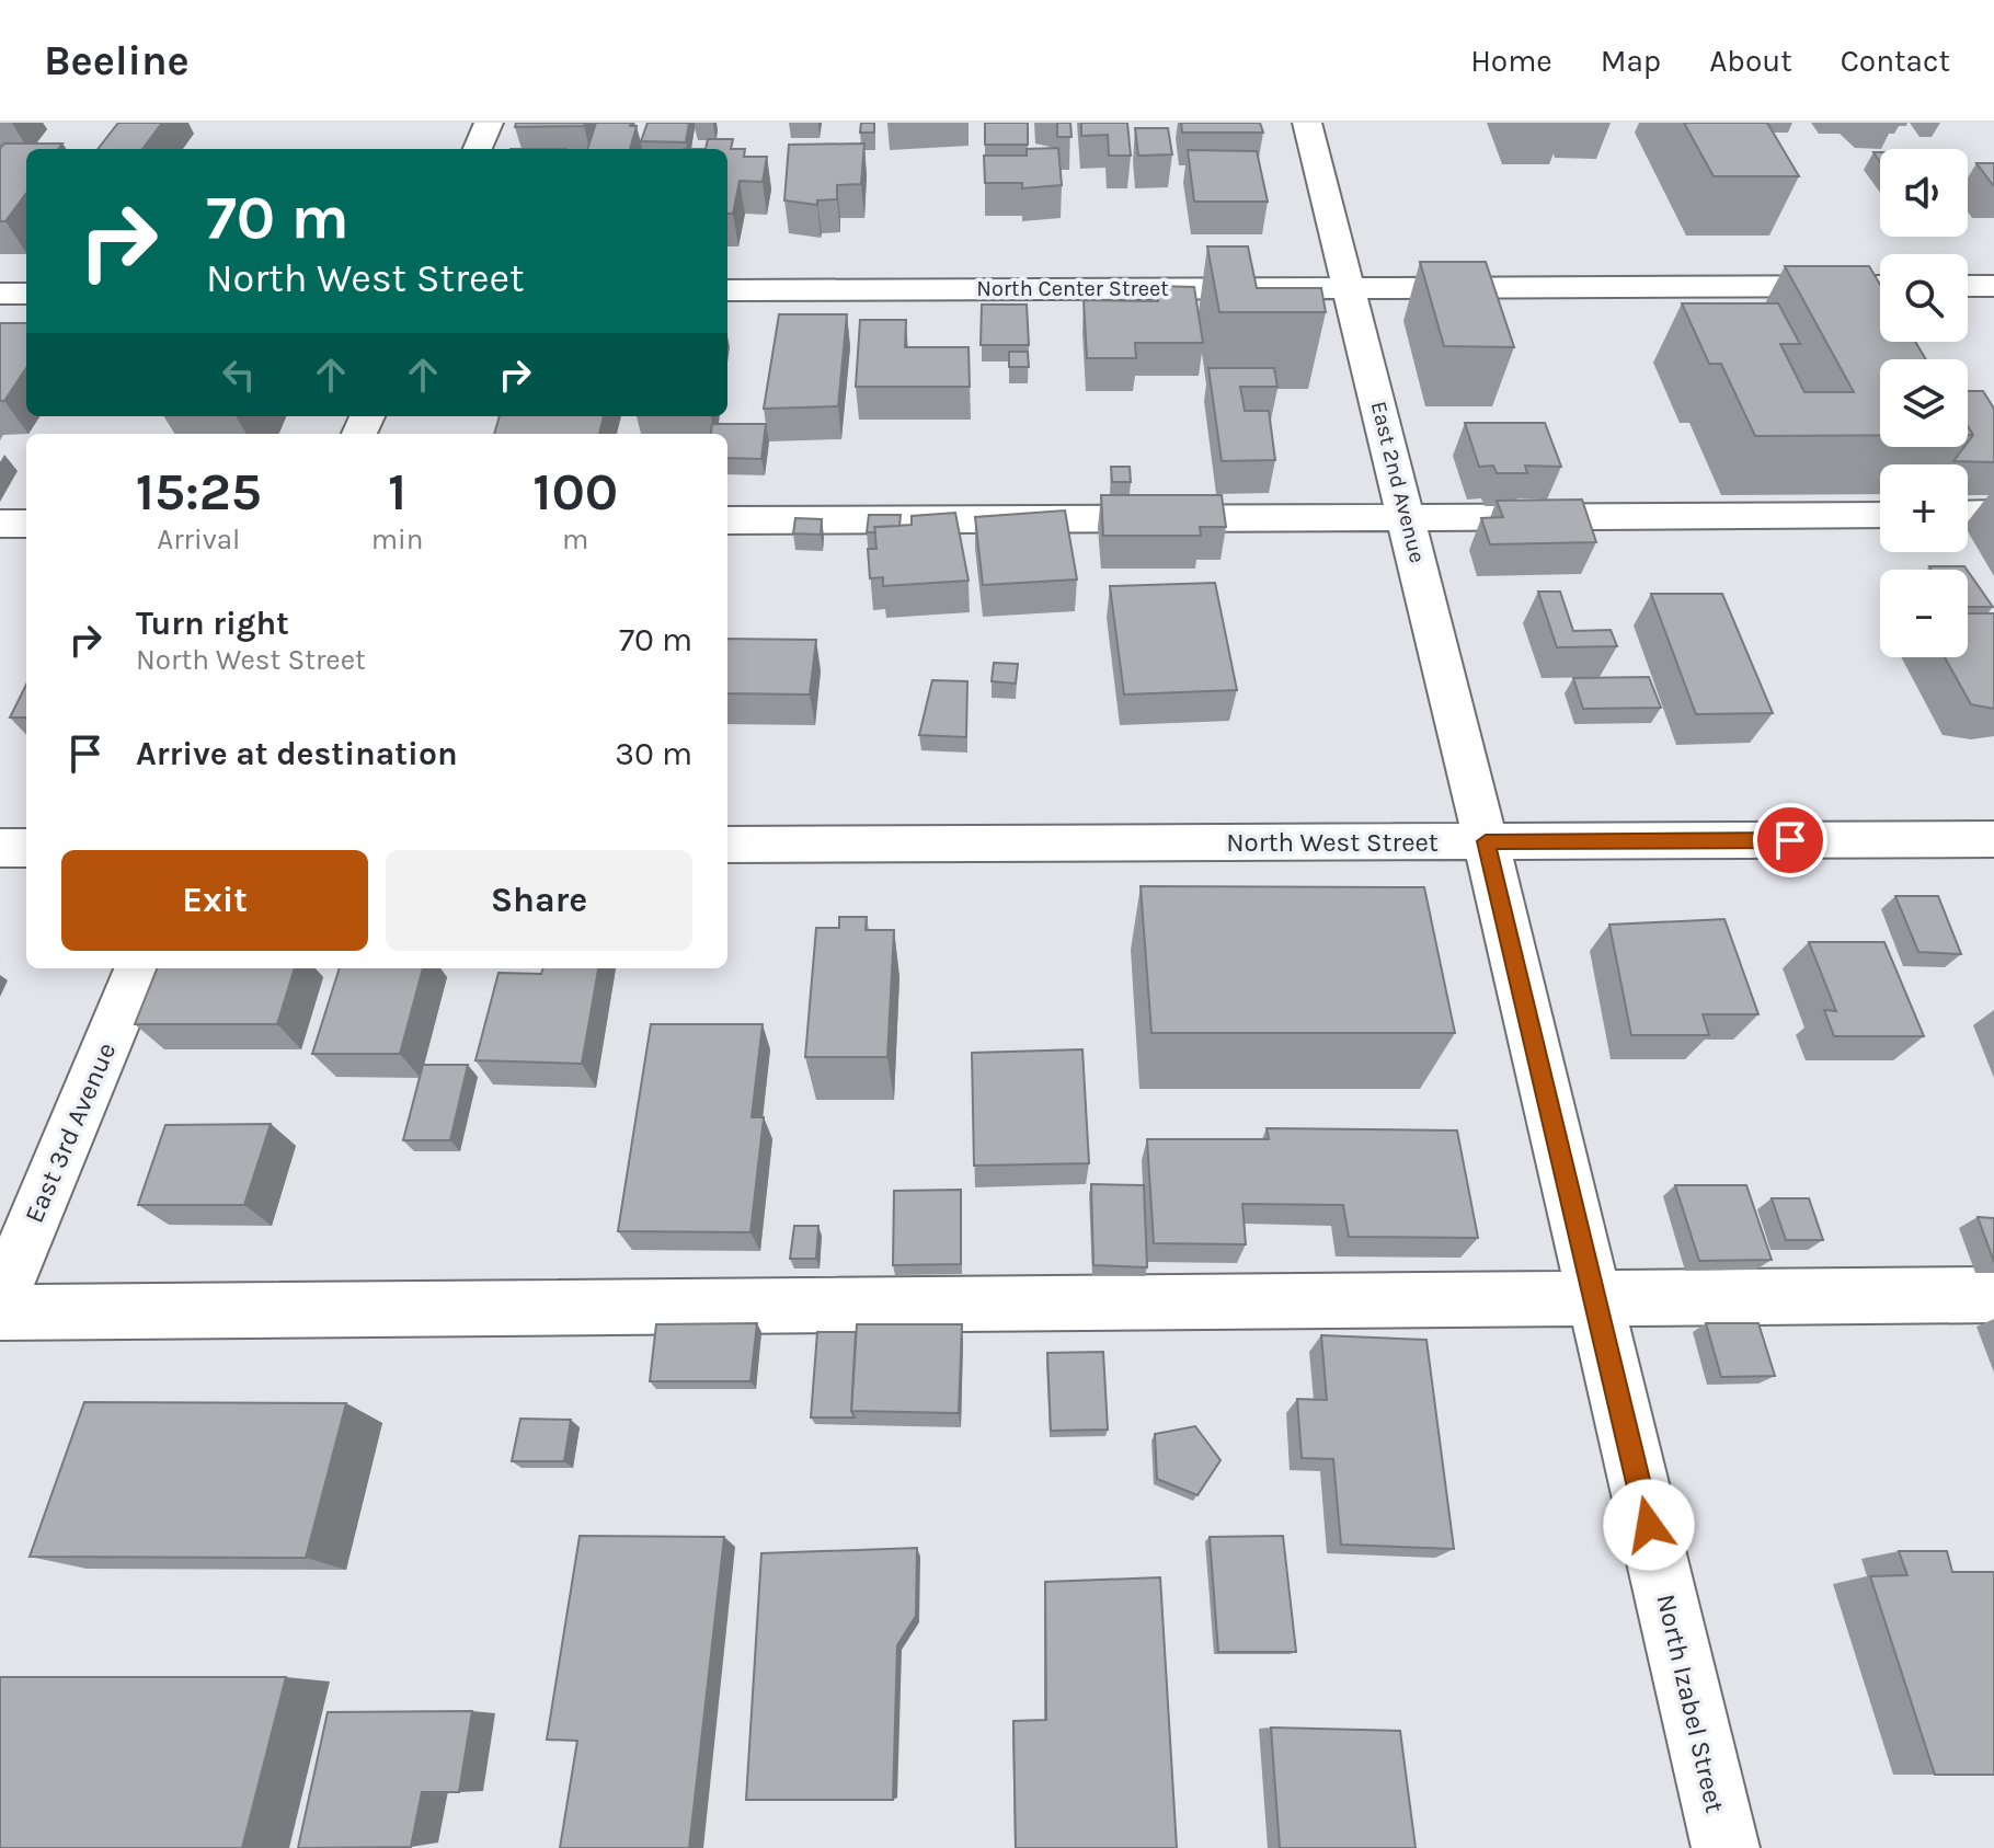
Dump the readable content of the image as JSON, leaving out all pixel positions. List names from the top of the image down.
{
  "streets": {
    "street": [
      "North Center Street",
      "East 2nd Avenue",
      "North West Street",
      "East 3rd Avenue",
      "North Izabel Street"
    ]
  },
  "crossings": [
    ["North Center Street", "East 2nd Avenue"],
    ["East 2nd Avenue", "North West Street"],
    ["East 2nd Avenue", "North Izabel Street"],
    ["North West Street", "North Izabel Street"]
  ],
  "page": {
    "header": "Beeline",
    "nav": [
      "Home",
      "Map",
      "About",
      "Contact"
    ],
    "map_buttons": ["+", "−"],
    "turn": ["70 m", "North West Street"],
    "eta": [
      "15:25",
      "Arrival",
      "1",
      "min",
      "100",
      "m"
    ],
    "list": [
      {
        "name": "Turn right",
        "note": "North West Street",
        "value": "70 m"
      },
      {
        "name": "Arrive at destination",
        "value": "30 m"
      }
    ],
    "buttons": ["Exit", "Share"]
  }
}
